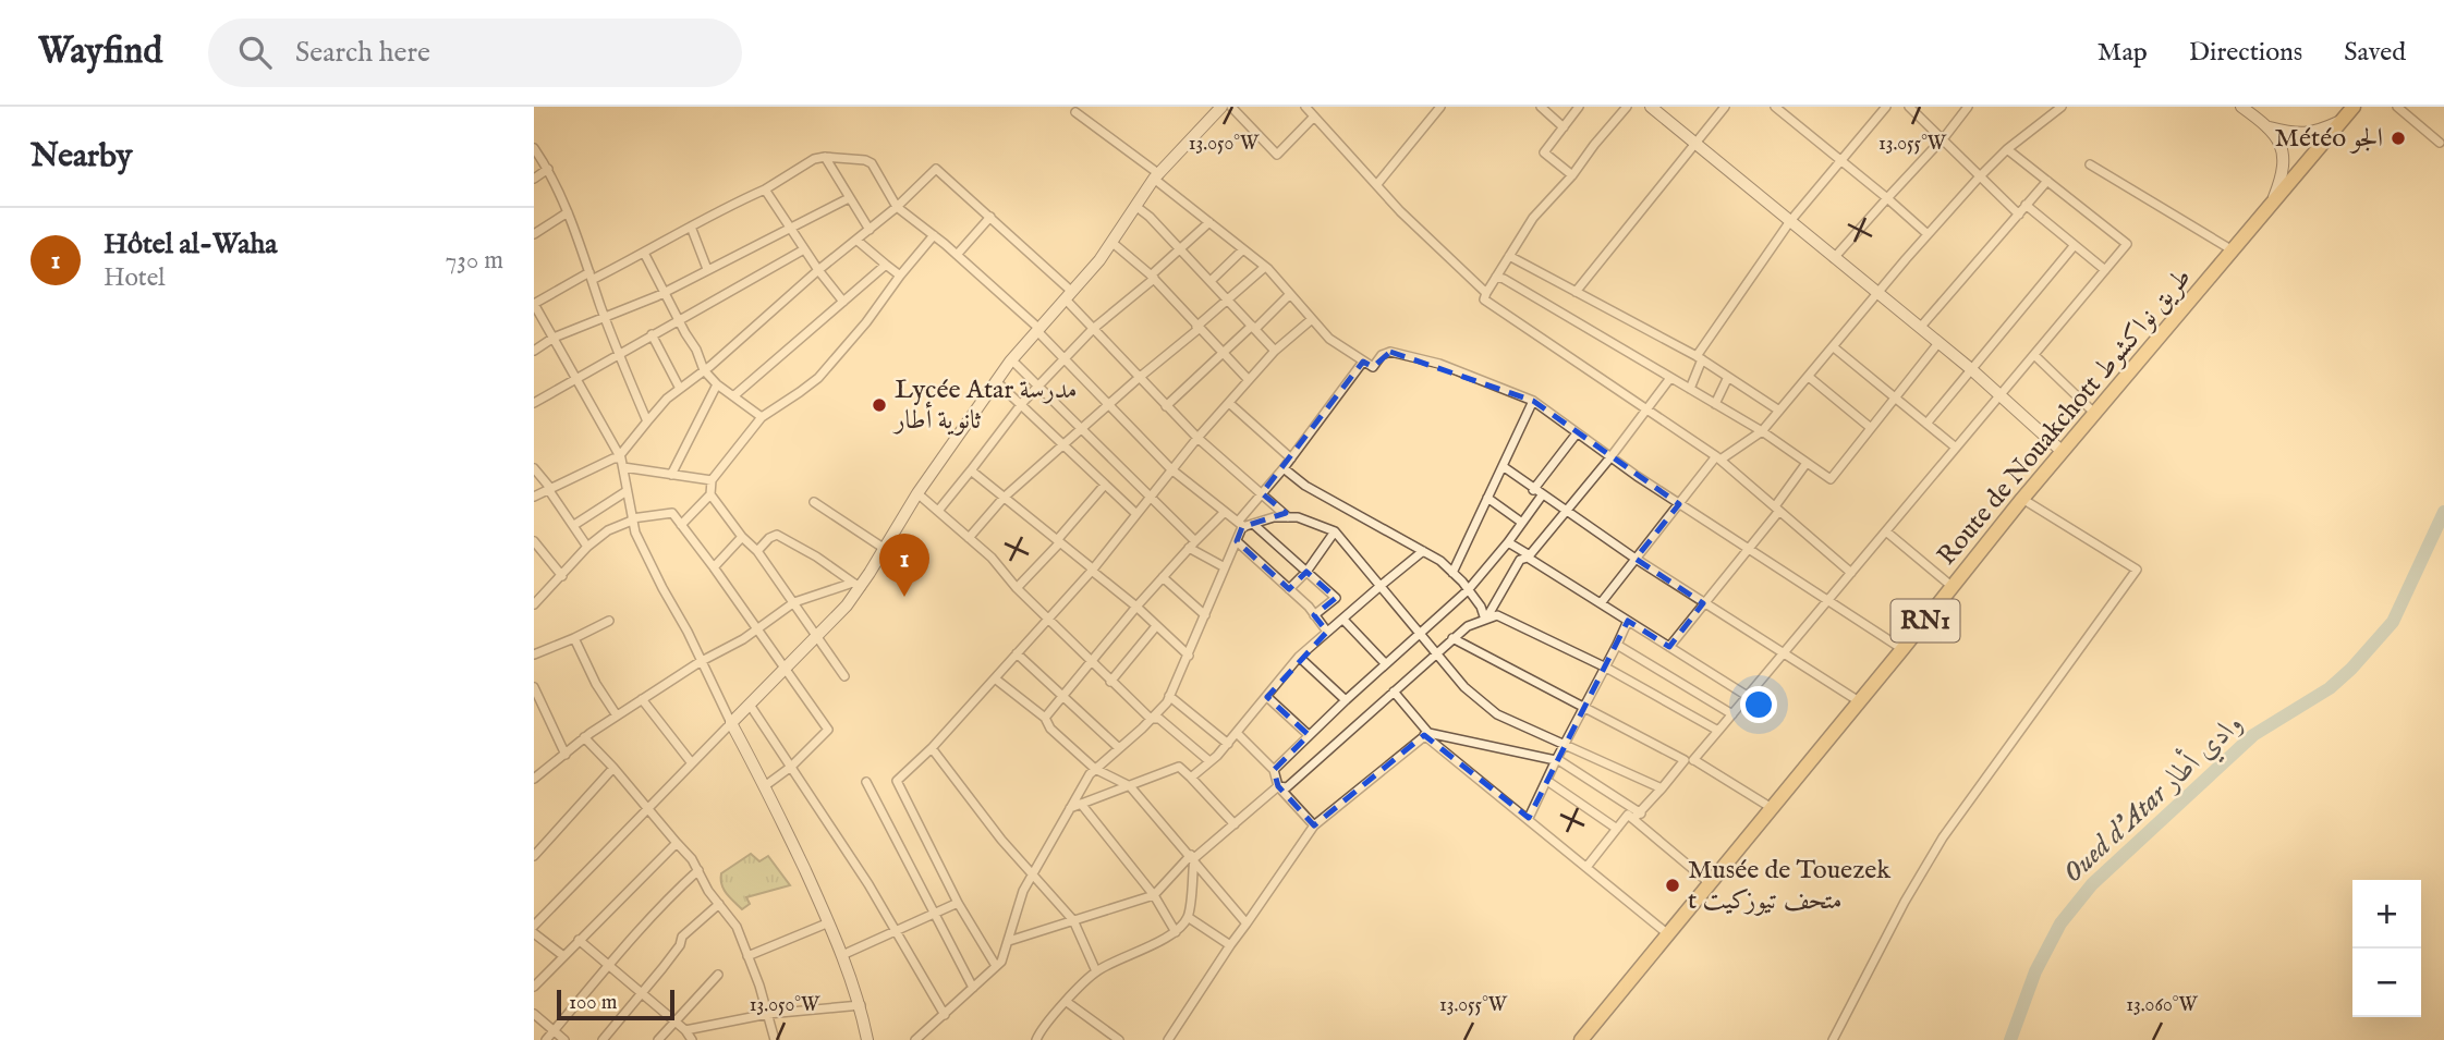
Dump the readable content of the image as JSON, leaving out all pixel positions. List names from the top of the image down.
{
  "streets": {
    "highway": ["Route de Nouakchott طريق نواكشوط", "RN1"]
  },
  "water": ["Oued d'Atar وادي أطار"],
  "places": ["Météo الجو", "Lycée Atar مدرسة ثانوية أطار", "Musée de Touezek t متحف تيوزكيت"],
  "scale_bar": "100 m",
  "page": {
    "header": "Wayfind",
    "search": "Search here",
    "nav": ["Map", "Directions", "Saved"],
    "heading": "Nearby",
    "list": [
      {
        "mark": "1",
        "name": "Hôtel al-Waha",
        "note": "Hotel",
        "value": "730 m"
      }
    ],
    "pins": "1",
    "map_buttons": ["+", "−"],
    "scale": "100 m"
  },
  "coordinates": ["13.050°W", "13.055°W", "13.060°W"]
}
